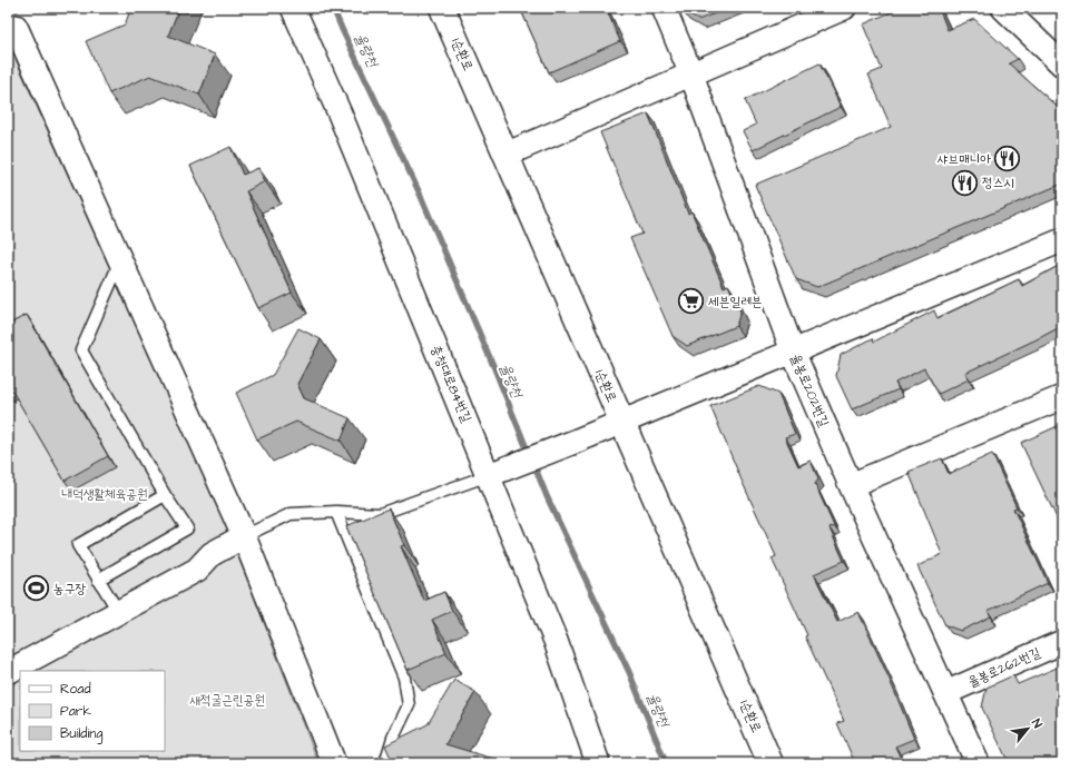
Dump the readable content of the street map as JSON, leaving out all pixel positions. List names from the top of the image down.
{
  "streets": {
    "main road": ["1순환로"],
    "street": ["충청대로84번길", "율봉로202번길", "율봉로262번길"]
  },
  "crossings": [
    ["율봉로202번길", "율봉로262번길"]
  ],
  "water": ["율량천"],
  "parks": ["내덕생활체육공원", "새적굴근린공원"],
  "places": {
    "restaurant": ["샤브매니아", "정스시"],
    "supermarket": ["세븐일레븐"],
    "sports": ["농구장"]
  },
  "legend": ["Road", "Park", "Building"],
  "north": "top right"
}
